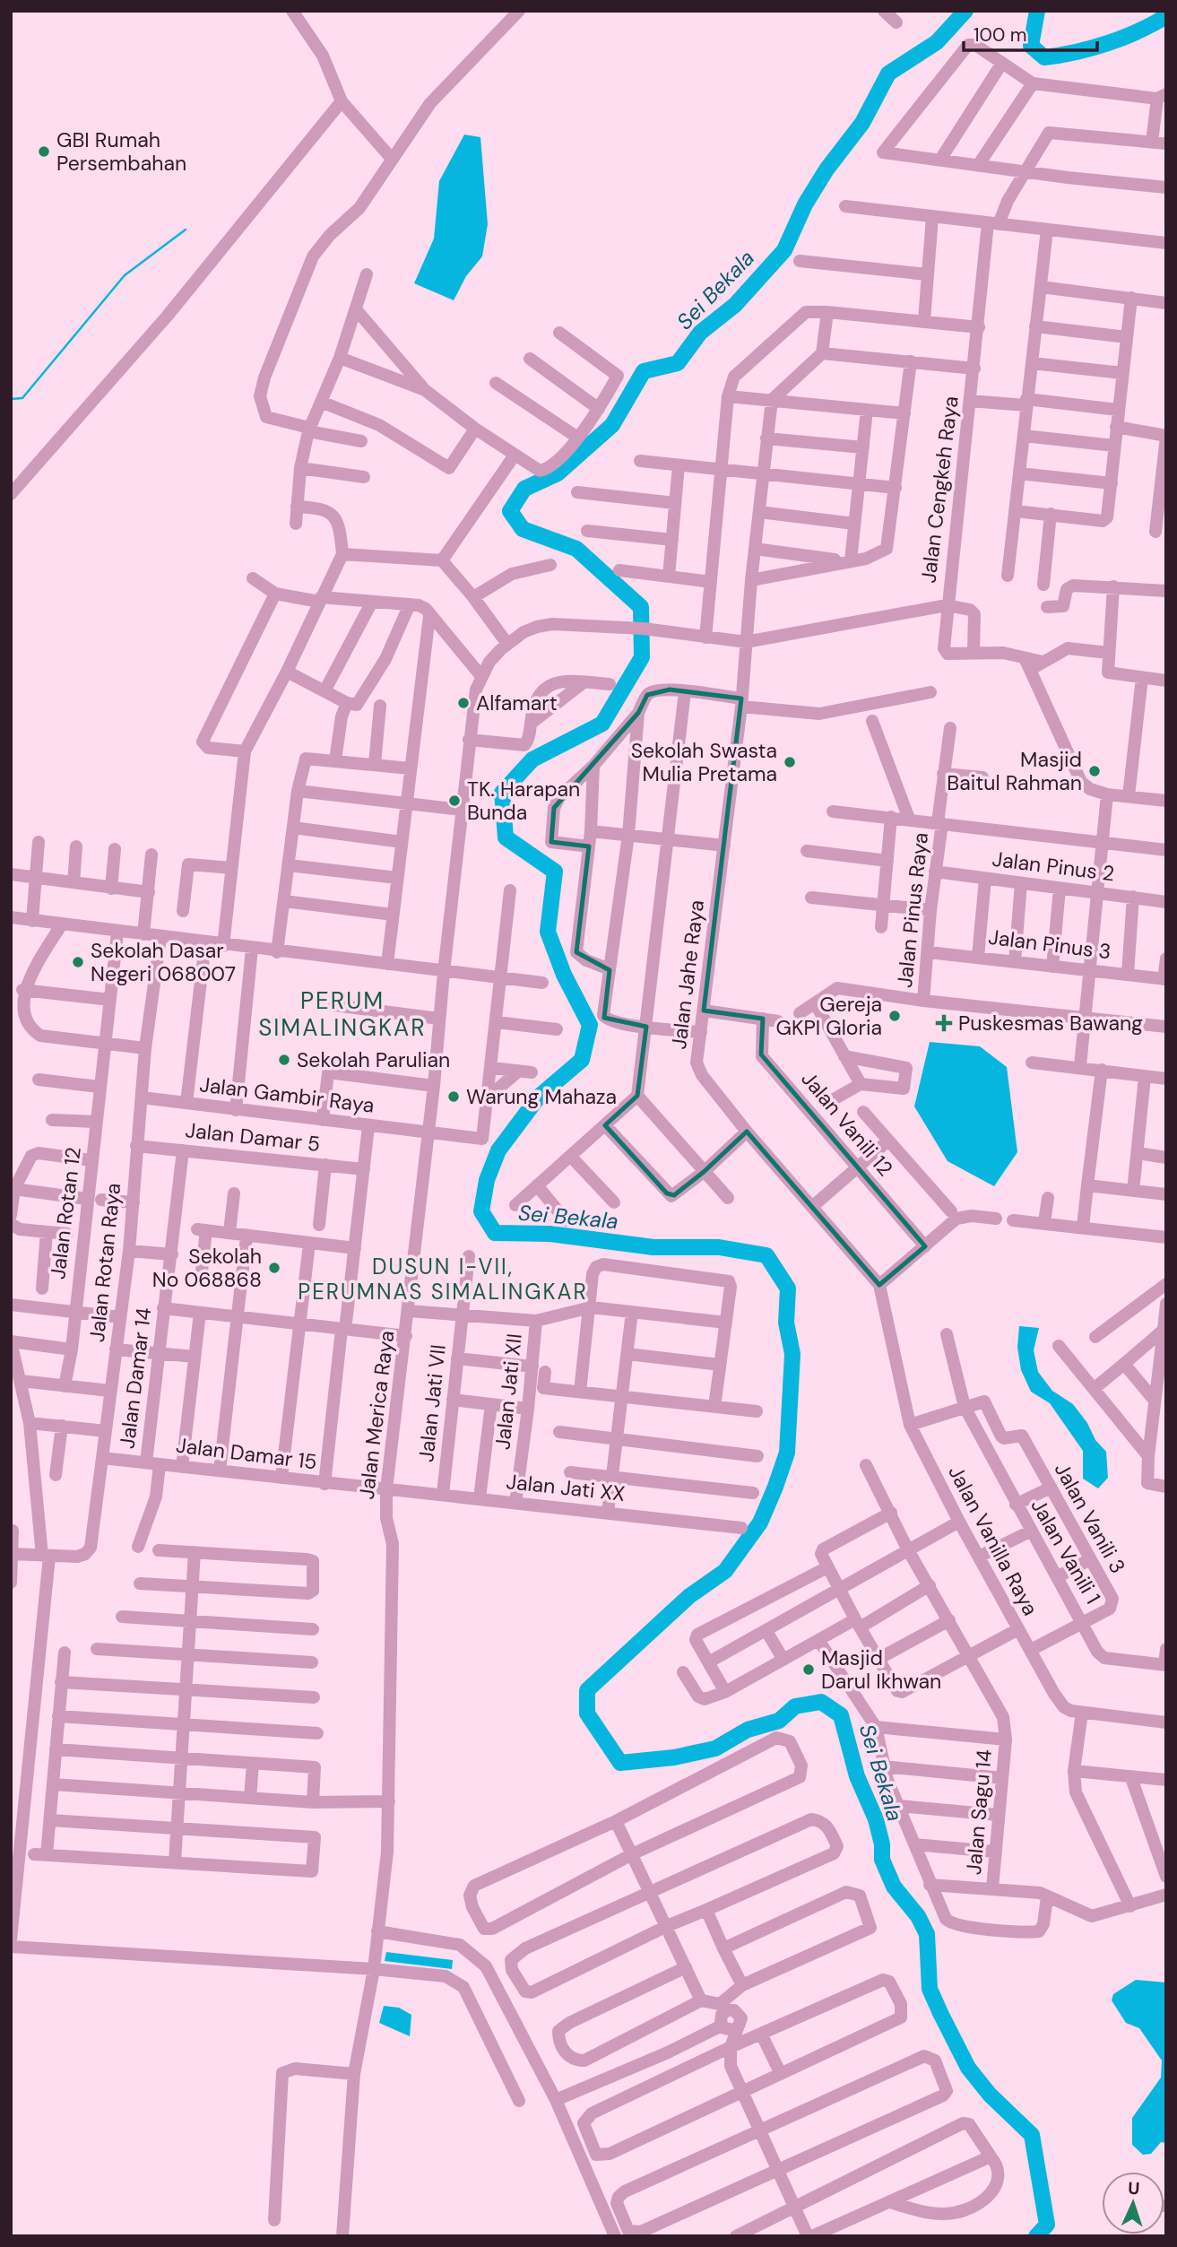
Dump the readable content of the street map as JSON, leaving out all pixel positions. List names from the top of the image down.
{
  "streets": {
    "street": [
      "Jalan Cengkeh Raya",
      "Jalan Pinus 2",
      "Jalan Pinus Raya",
      "Jalan Pinus 3",
      "Jalan Jahe Raya",
      "Jalan Gambir Raya",
      "Jalan Vanili 12",
      "Jalan Damar 5",
      "Jalan Rotan 12",
      "Jalan Rotan Raya",
      "Jalan Damar 14",
      "Jalan Jati XII",
      "Jalan Jati VII",
      "Jalan Merica Raya",
      "Jalan Damar 15",
      "Jalan Jati XX",
      "Jalan Vanili 3",
      "Jalan Vanilla Raya",
      "Jalan Vanili 1",
      "Jalan Sagu 14"
    ]
  },
  "crossings": [
    ["Jalan Cengkeh Raya", "Jalan Jahe Raya"],
    ["Jalan Cengkeh Raya", "Jalan Merica Raya"],
    ["Jalan Pinus 2", "Jalan Pinus Raya"],
    ["Jalan Pinus Raya", "Jalan Pinus 3"],
    ["Jalan Jahe Raya", "Jalan Vanilla Raya"],
    ["Jalan Gambir Raya", "Jalan Rotan Raya"],
    ["Jalan Gambir Raya", "Jalan Merica Raya"],
    ["Jalan Damar 5", "Jalan Rotan Raya"],
    ["Jalan Damar 5", "Jalan Damar 14"],
    ["Jalan Rotan Raya", "Jalan Damar 15"],
    ["Jalan Damar 14", "Jalan Damar 15"],
    ["Jalan Jati XII", "Jalan Jati XX"],
    ["Jalan Jati VII", "Jalan Jati XX"],
    ["Jalan Merica Raya", "Jalan Damar 15"],
    ["Jalan Merica Raya", "Jalan Jati XX"],
    ["Jalan Damar 15", "Jalan Jati XX"],
    ["Jalan Vanili 3", "Jalan Vanilla Raya"],
    ["Jalan Vanili 3", "Jalan Vanili 1"]
  ],
  "districts": ["PERUM SIMALINGKAR", "DUSUN I-VII, PERUMNAS SIMALINGKAR"],
  "water": ["Sei Bekala"],
  "places": {
    "other": [
      "GBI Rumah Persembahan",
      "Alfamart",
      "Sekolah Swasta Mulia Pretama",
      "Masjid Baitul Rahman",
      "TK. Harapan Bunda",
      "Sekolah Dasar Negeri 068007",
      "Gereja GKPI Gloria",
      "Sekolah Parulian",
      "Warung Mahaza",
      "Sekolah No 068868",
      "Masjid Darul Ikhwan"
    ],
    "health": ["Puskesmas Bawang"]
  },
  "scale_bar": "100 m",
  "north": "top"
}
